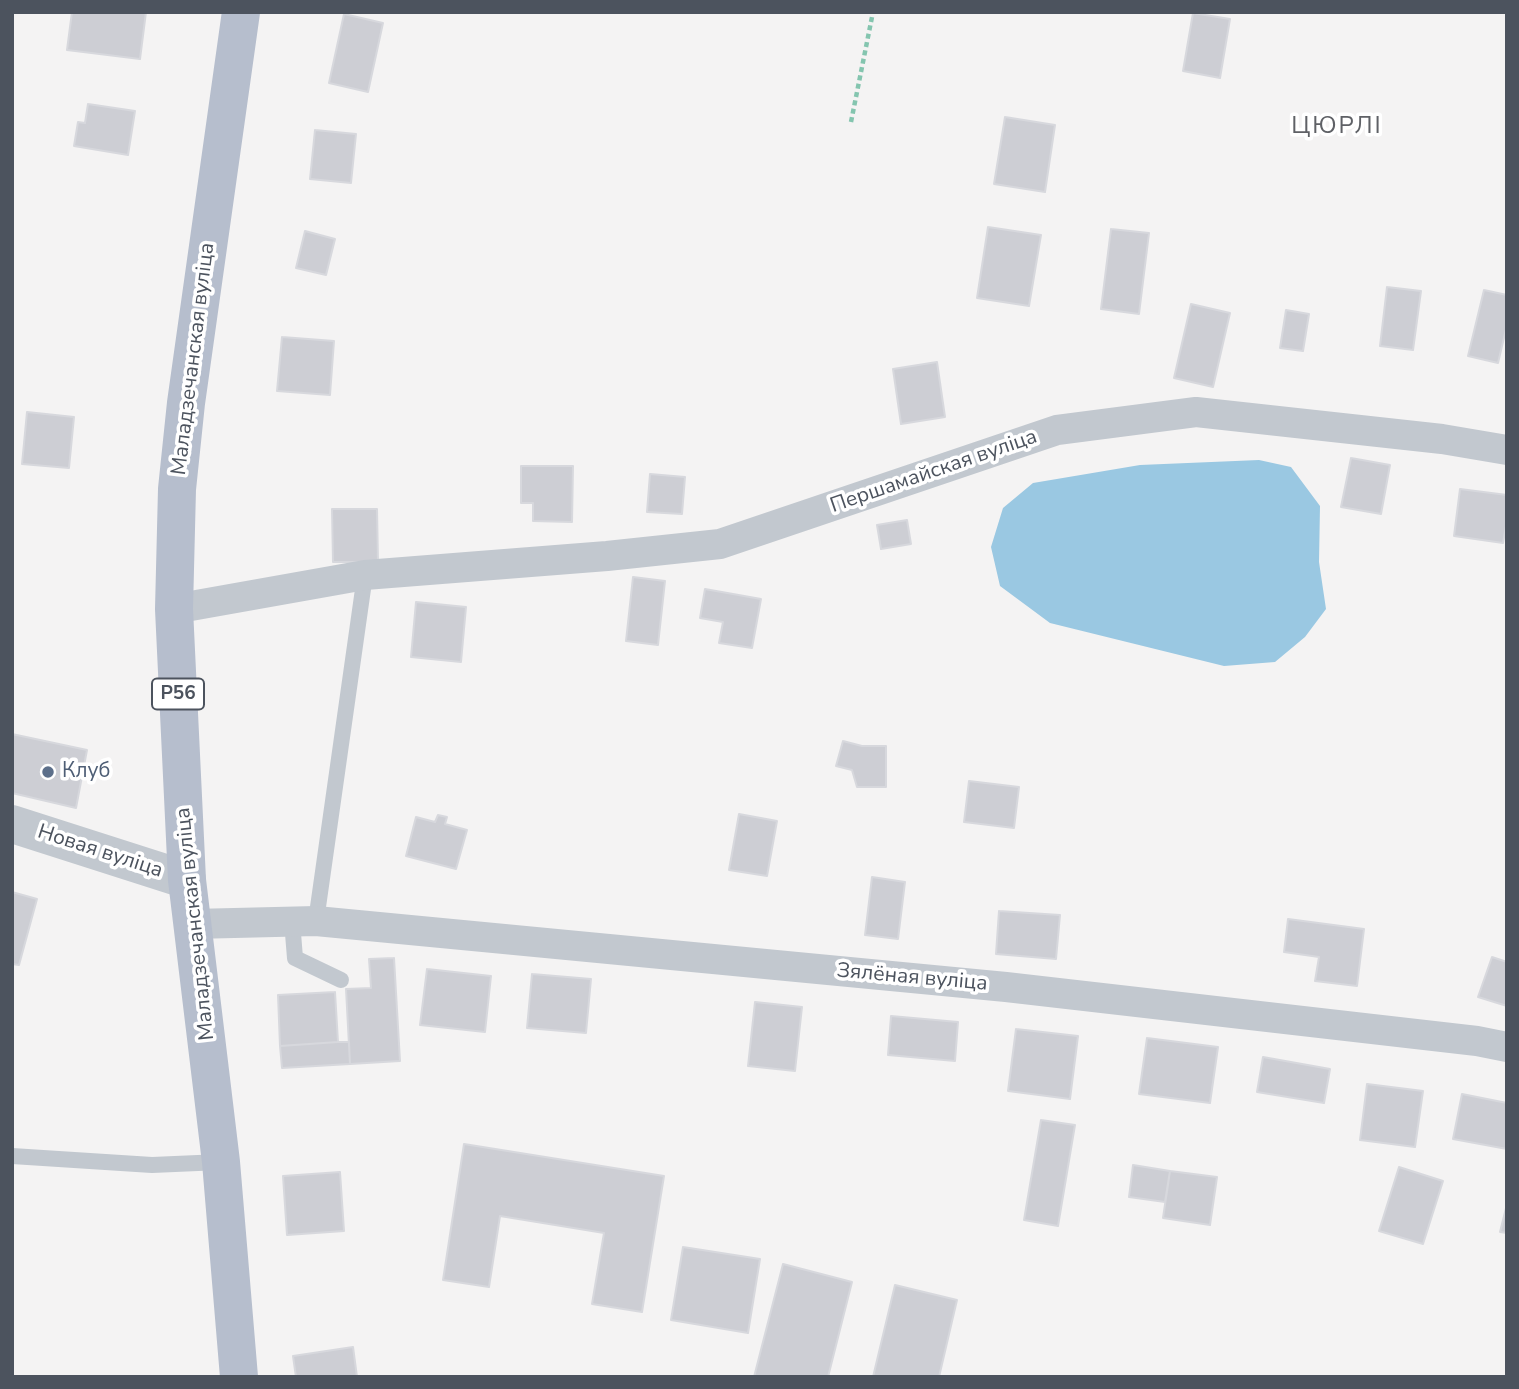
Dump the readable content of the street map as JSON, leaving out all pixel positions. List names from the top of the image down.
{
  "streets": {
    "main road": ["Маладзечанская вуліца", "Р56"],
    "street": ["Першамайская вуліца", "Новая вуліца", "Зялёная вуліца"]
  },
  "crossings": [
    ["Маладзечанская вуліца", "Першамайская вуліца"],
    ["Маладзечанская вуліца", "Новая вуліца"],
    ["Маладзечанская вуліца", "Зялёная вуліца"]
  ],
  "districts": ["ЦЮРЛІ"],
  "places": ["Клуб"]
}
